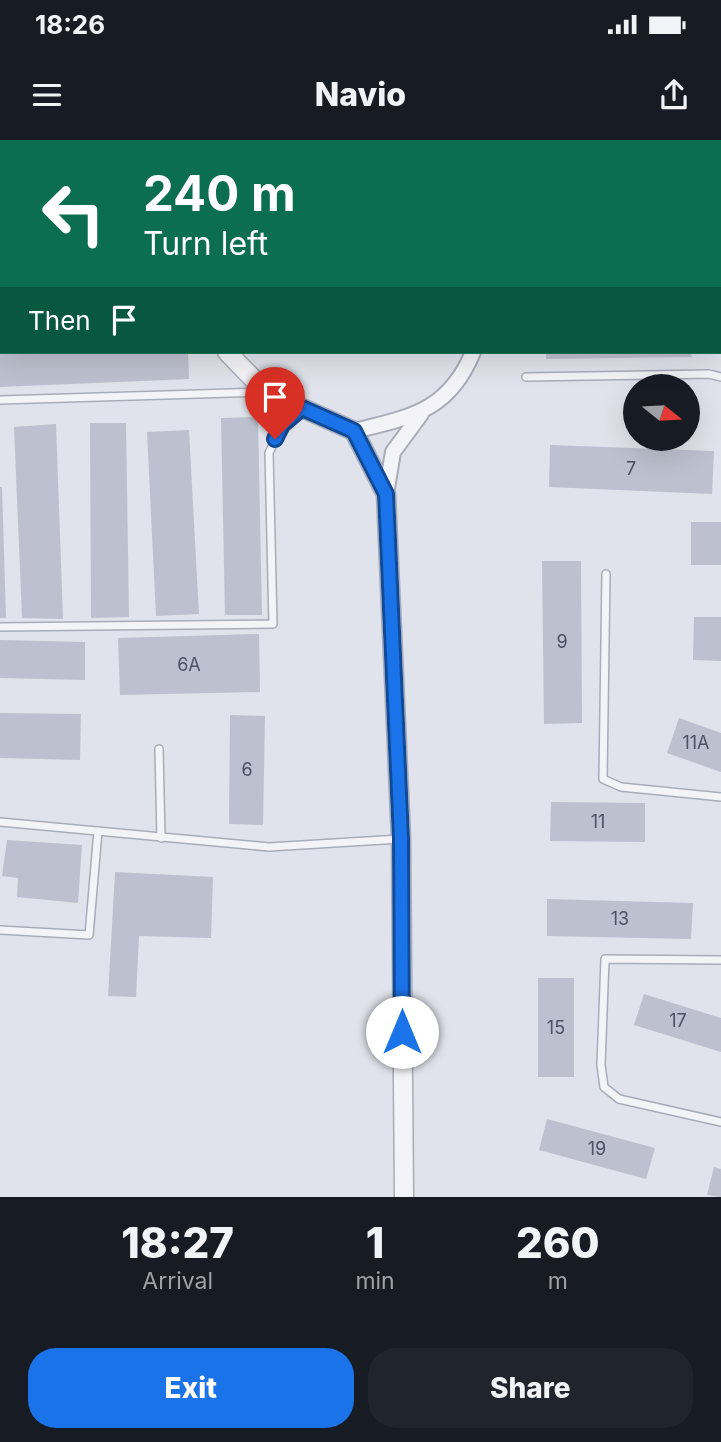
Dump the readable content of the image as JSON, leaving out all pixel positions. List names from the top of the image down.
{
  "house_numbers": [
    "7",
    "9",
    "6А",
    "11А",
    "6",
    "11",
    "13",
    "17",
    "15",
    "19"
  ],
  "north": "right",
  "page": {
    "status": "18:26",
    "header": "Navio",
    "turn": ["240 m", "Turn left"],
    "then": "Then",
    "eta": [
      "18:27",
      "Arrival",
      "1",
      "min",
      "260",
      "m"
    ],
    "buttons": ["Exit", "Share"]
  }
}
